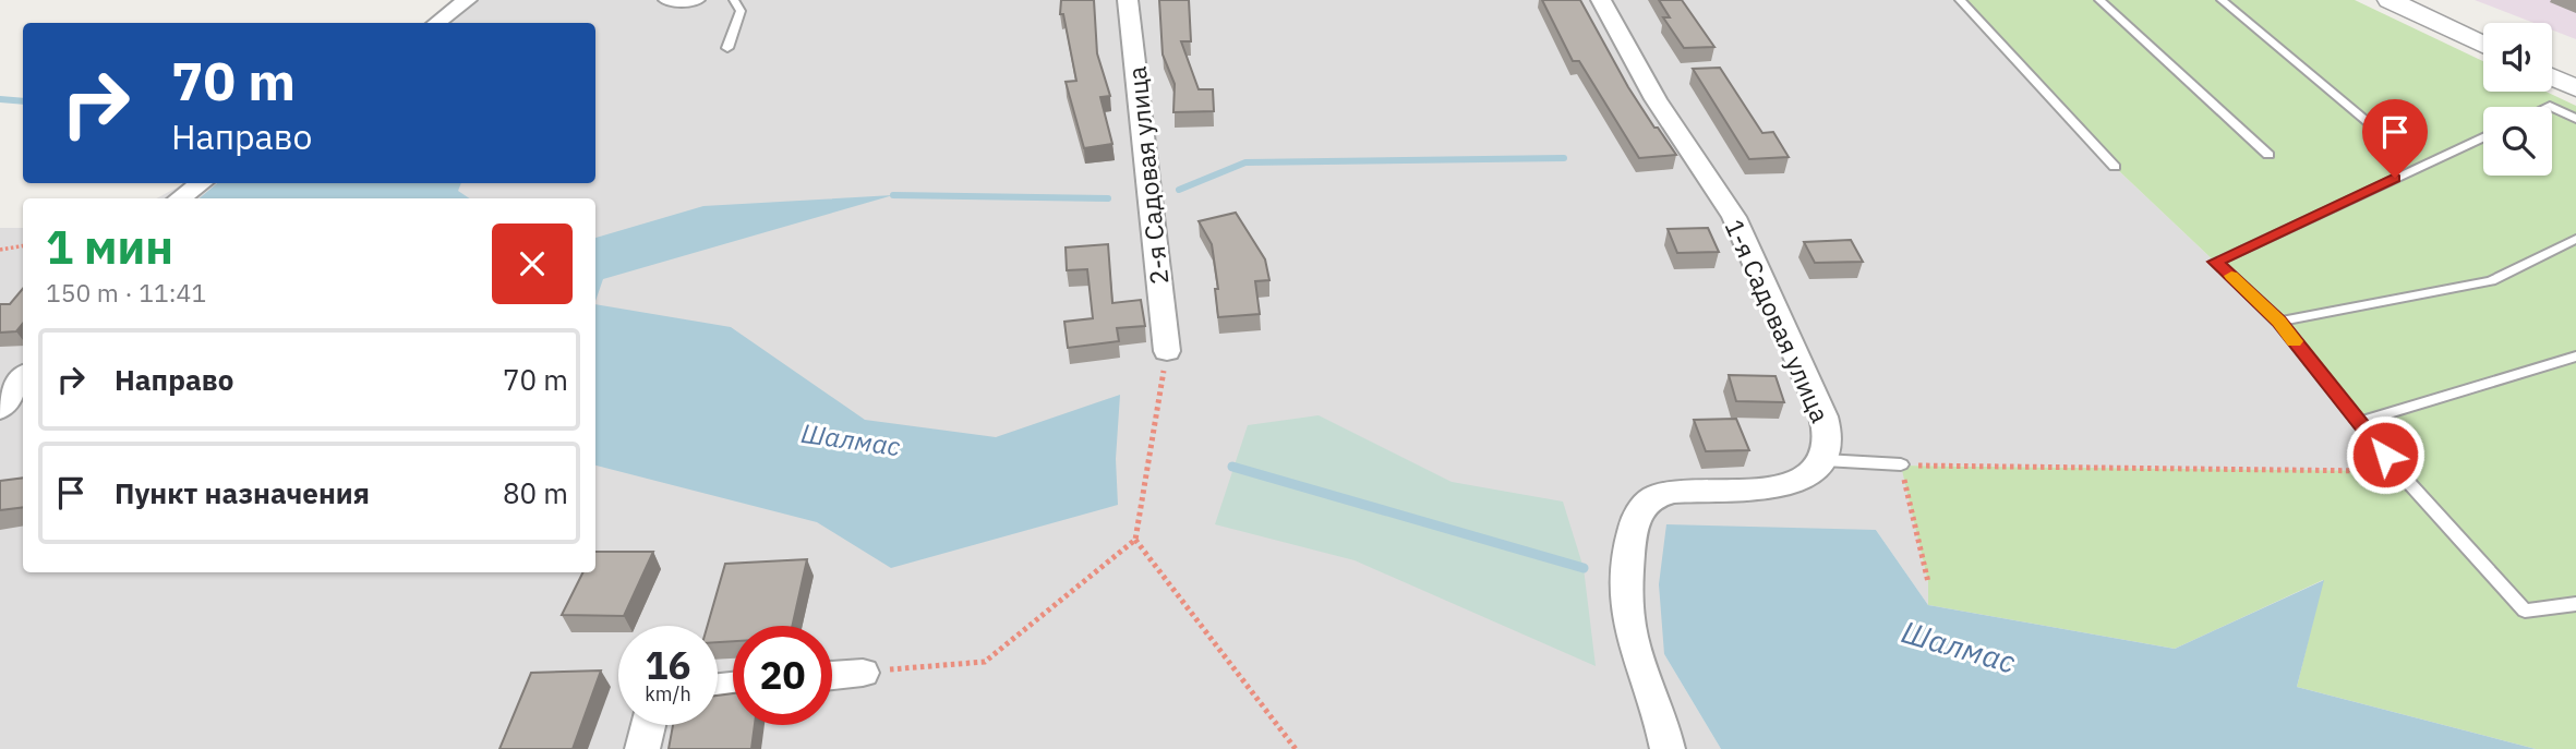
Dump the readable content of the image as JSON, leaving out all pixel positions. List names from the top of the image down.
{
  "streets": {
    "street": ["2-я Садовая улица", "1-я Садовая улица"]
  },
  "water": ["Шалмас"],
  "page": {
    "turn": ["70 m", "Направо"],
    "heading": ["1 мин", "150 m · 11:41"],
    "list": [
      {
        "name": "Направо",
        "value": "70 m"
      },
      {
        "name": "Пункт назначения",
        "value": "80 m"
      }
    ],
    "speed": "16 km/h",
    "limit": "20"
  }
}
